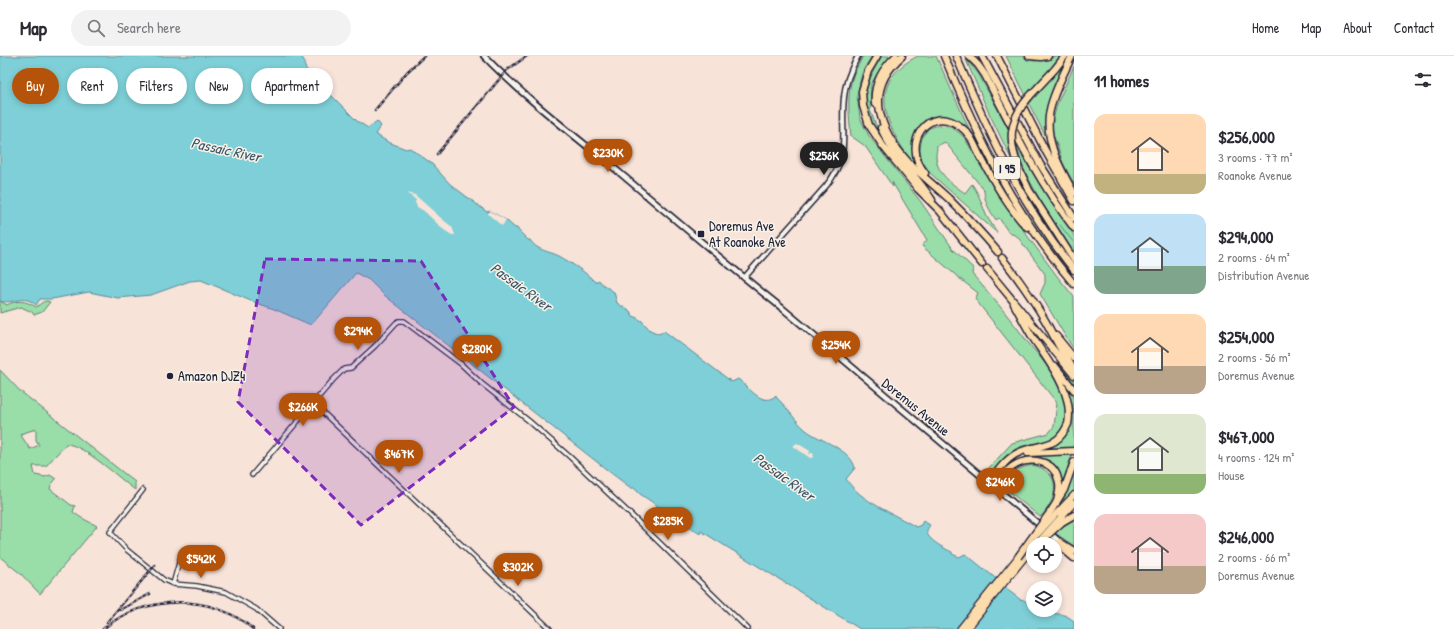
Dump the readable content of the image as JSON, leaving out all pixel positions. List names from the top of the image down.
{
  "streets": {
    "highway": ["I 95"],
    "main road": ["Doremus Avenue"]
  },
  "water": ["Passaic River"],
  "places": {
    "transit": ["Doremus Ave At Roanoke Ave"],
    "other": ["Amazon DJZ4"]
  },
  "page": {
    "header": "Map",
    "search": "Search here",
    "nav": [
      "Home",
      "Map",
      "About",
      "Contact"
    ],
    "heading": "11 homes",
    "chip": [
      "Buy",
      "Rent",
      "Filters",
      "New",
      "Apartment"
    ],
    "list": [
      {
        "name": "$256,000",
        "note": "3 rooms · 77 m² · Roanoke Avenue"
      },
      {
        "name": "$294,000",
        "note": "2 rooms · 64 m² · Distribution Avenue"
      },
      {
        "name": "$254,000",
        "note": "2 rooms · 56 m² · Doremus Avenue"
      },
      {
        "name": "$467,000",
        "note": "4 rooms · 124 m² · House"
      },
      {
        "name": "$246,000",
        "note": "2 rooms · 66 m² · Doremus Avenue"
      }
    ],
    "price": [
      "$230K",
      "$256K",
      "$294K",
      "$254K",
      "$280K",
      "$266K",
      "$467K",
      "$246K",
      "$285K",
      "$542K",
      "$302K"
    ]
  }
}
